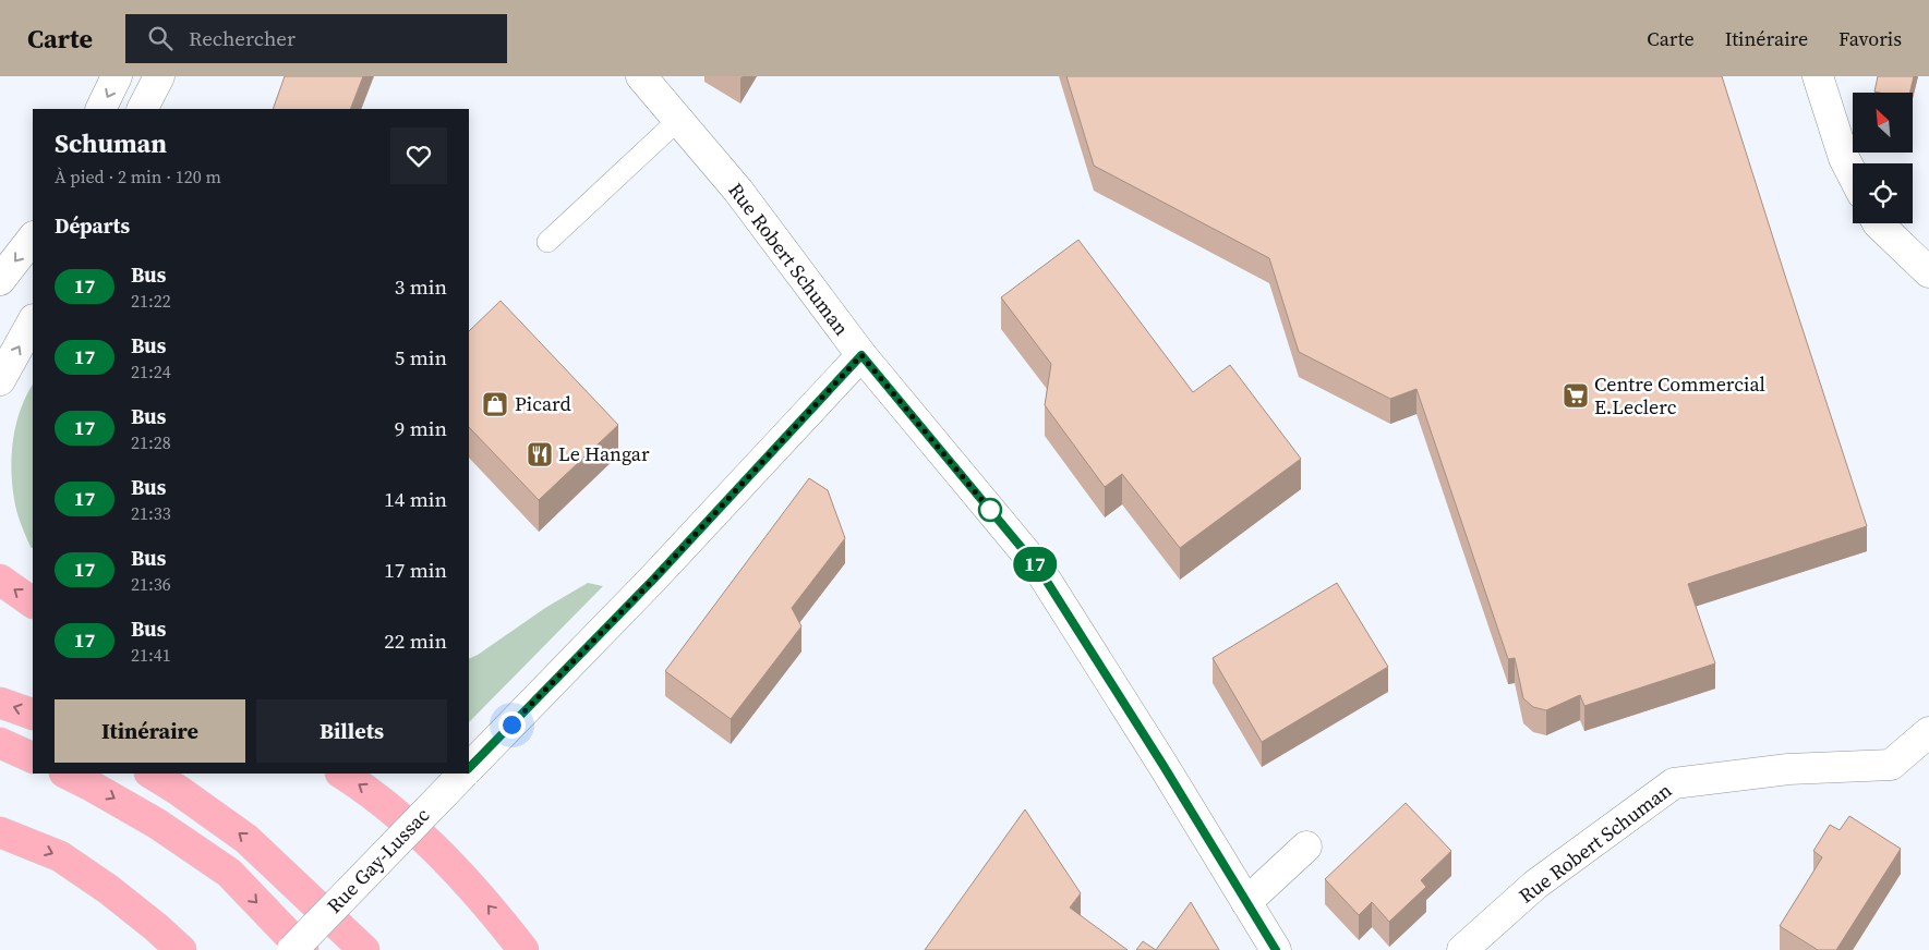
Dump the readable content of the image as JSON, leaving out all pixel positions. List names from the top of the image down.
{
  "streets": {
    "street": ["Rue Robert Schuman", "Rue Gay-Lussac"]
  },
  "crossings": [
    ["Rue Robert Schuman", "Rue Gay-Lussac"]
  ],
  "places": {
    "supermarket": ["Centre Commercial E.Leclerc"],
    "shop": ["Picard"],
    "restaurant": ["Le Hangar"]
  },
  "lines": ["bus line 17"],
  "north": "top left",
  "page": {
    "header": "Carte",
    "search": "Rechercher",
    "nav": ["Carte", "Itinéraire", "Favoris"],
    "on_map": "17",
    "heading": [
      ["Schuman", "À pied · 2 min · 120 m"],
      "Départs"
    ],
    "list": [
      {
        "mark": "17",
        "name": "Bus",
        "note": "21:22",
        "value": "3 min"
      },
      {
        "mark": "17",
        "name": "Bus",
        "note": "21:24",
        "value": "5 min"
      },
      {
        "mark": "17",
        "name": "Bus",
        "note": "21:28",
        "value": "9 min"
      },
      {
        "mark": "17",
        "name": "Bus",
        "note": "21:33",
        "value": "14 min"
      },
      {
        "mark": "17",
        "name": "Bus",
        "note": "21:36",
        "value": "17 min"
      },
      {
        "mark": "17",
        "name": "Bus",
        "note": "21:41",
        "value": "22 min"
      }
    ],
    "buttons": ["Itinéraire", "Billets"]
  }
}
